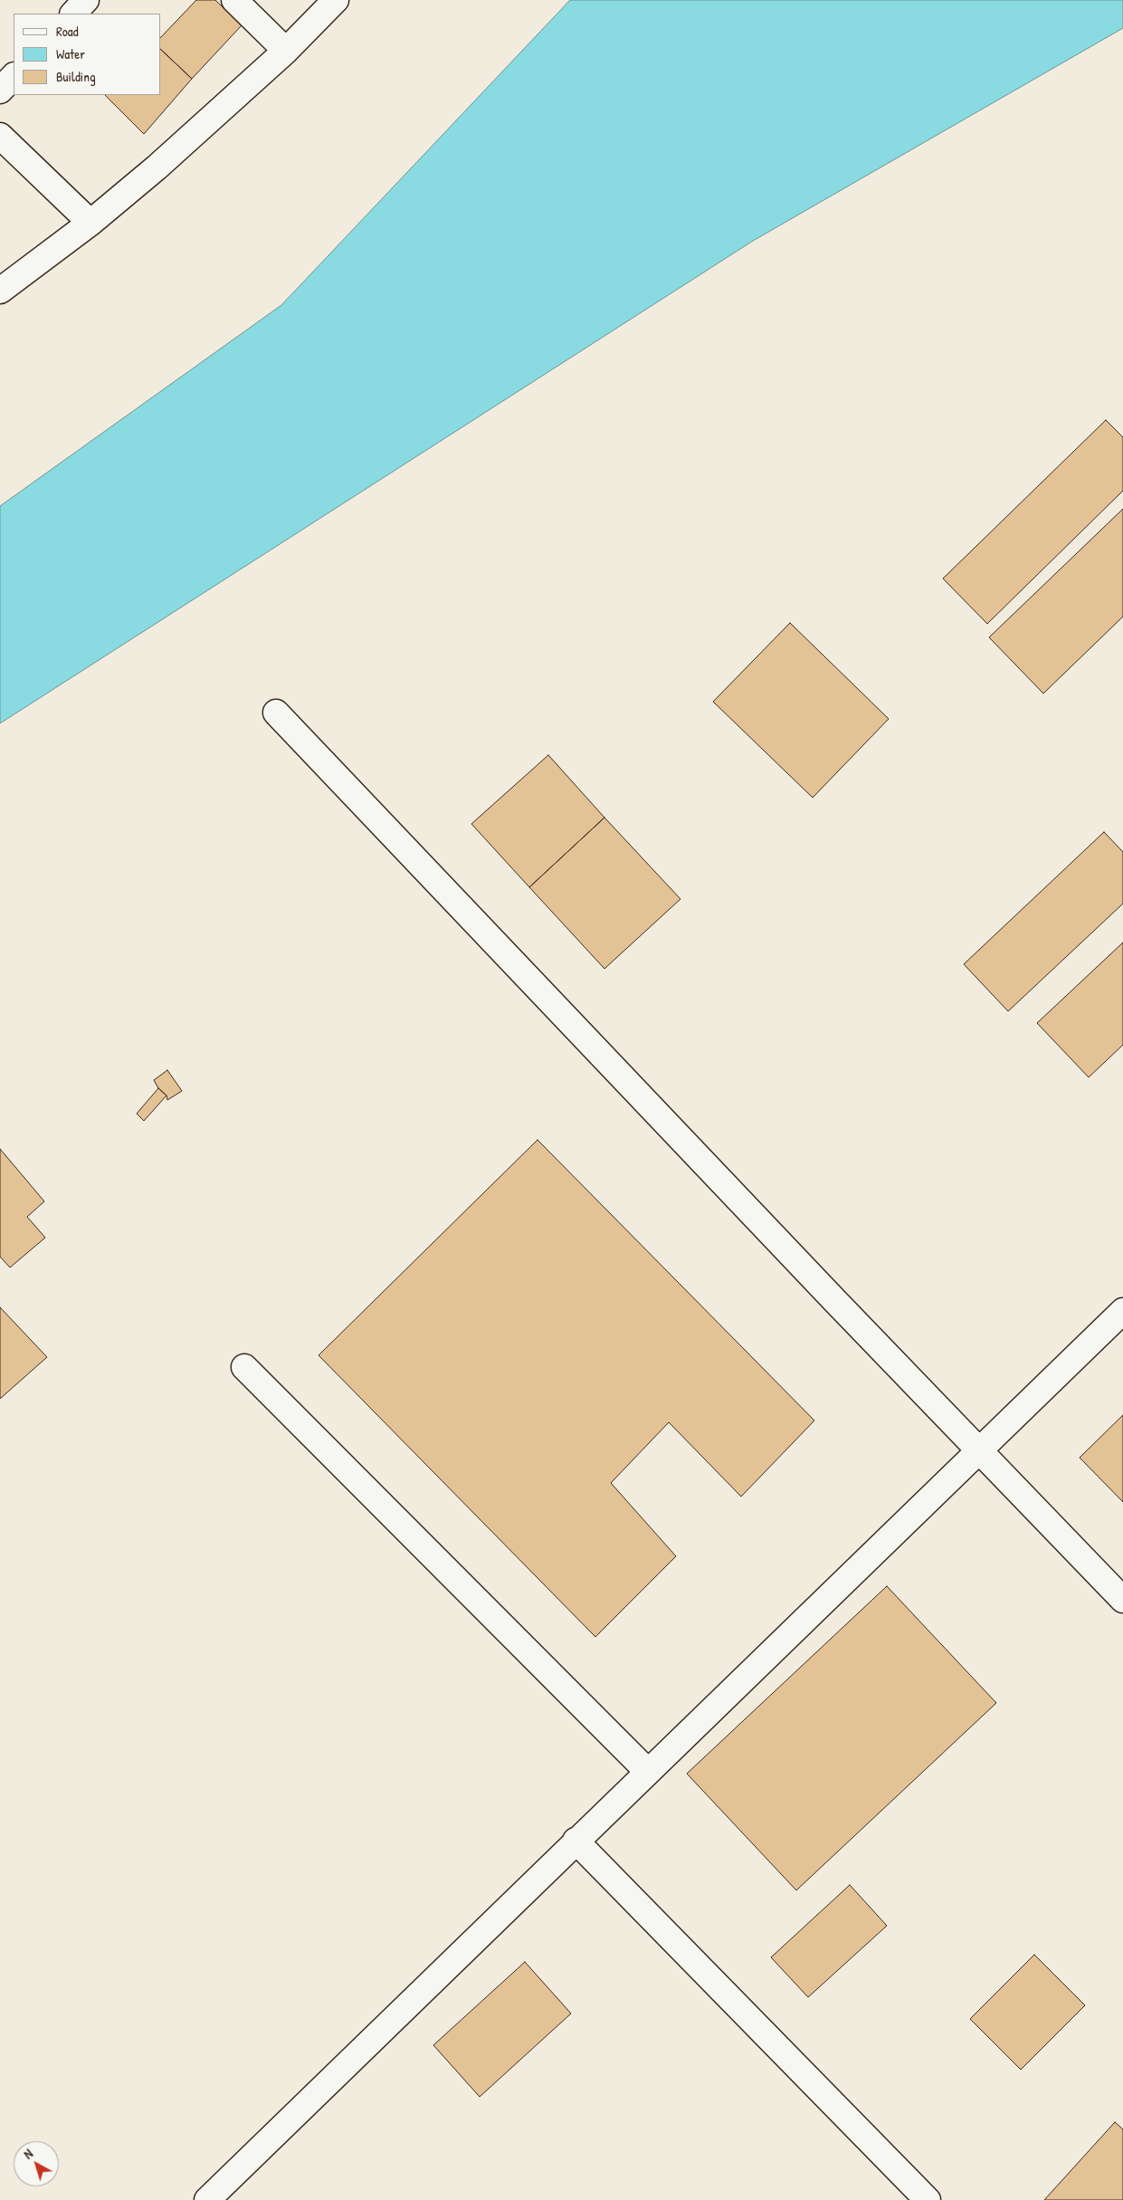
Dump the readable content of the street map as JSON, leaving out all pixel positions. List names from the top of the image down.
{
  "legend": ["Road", "Water", "Building"],
  "north": "top left"
}
